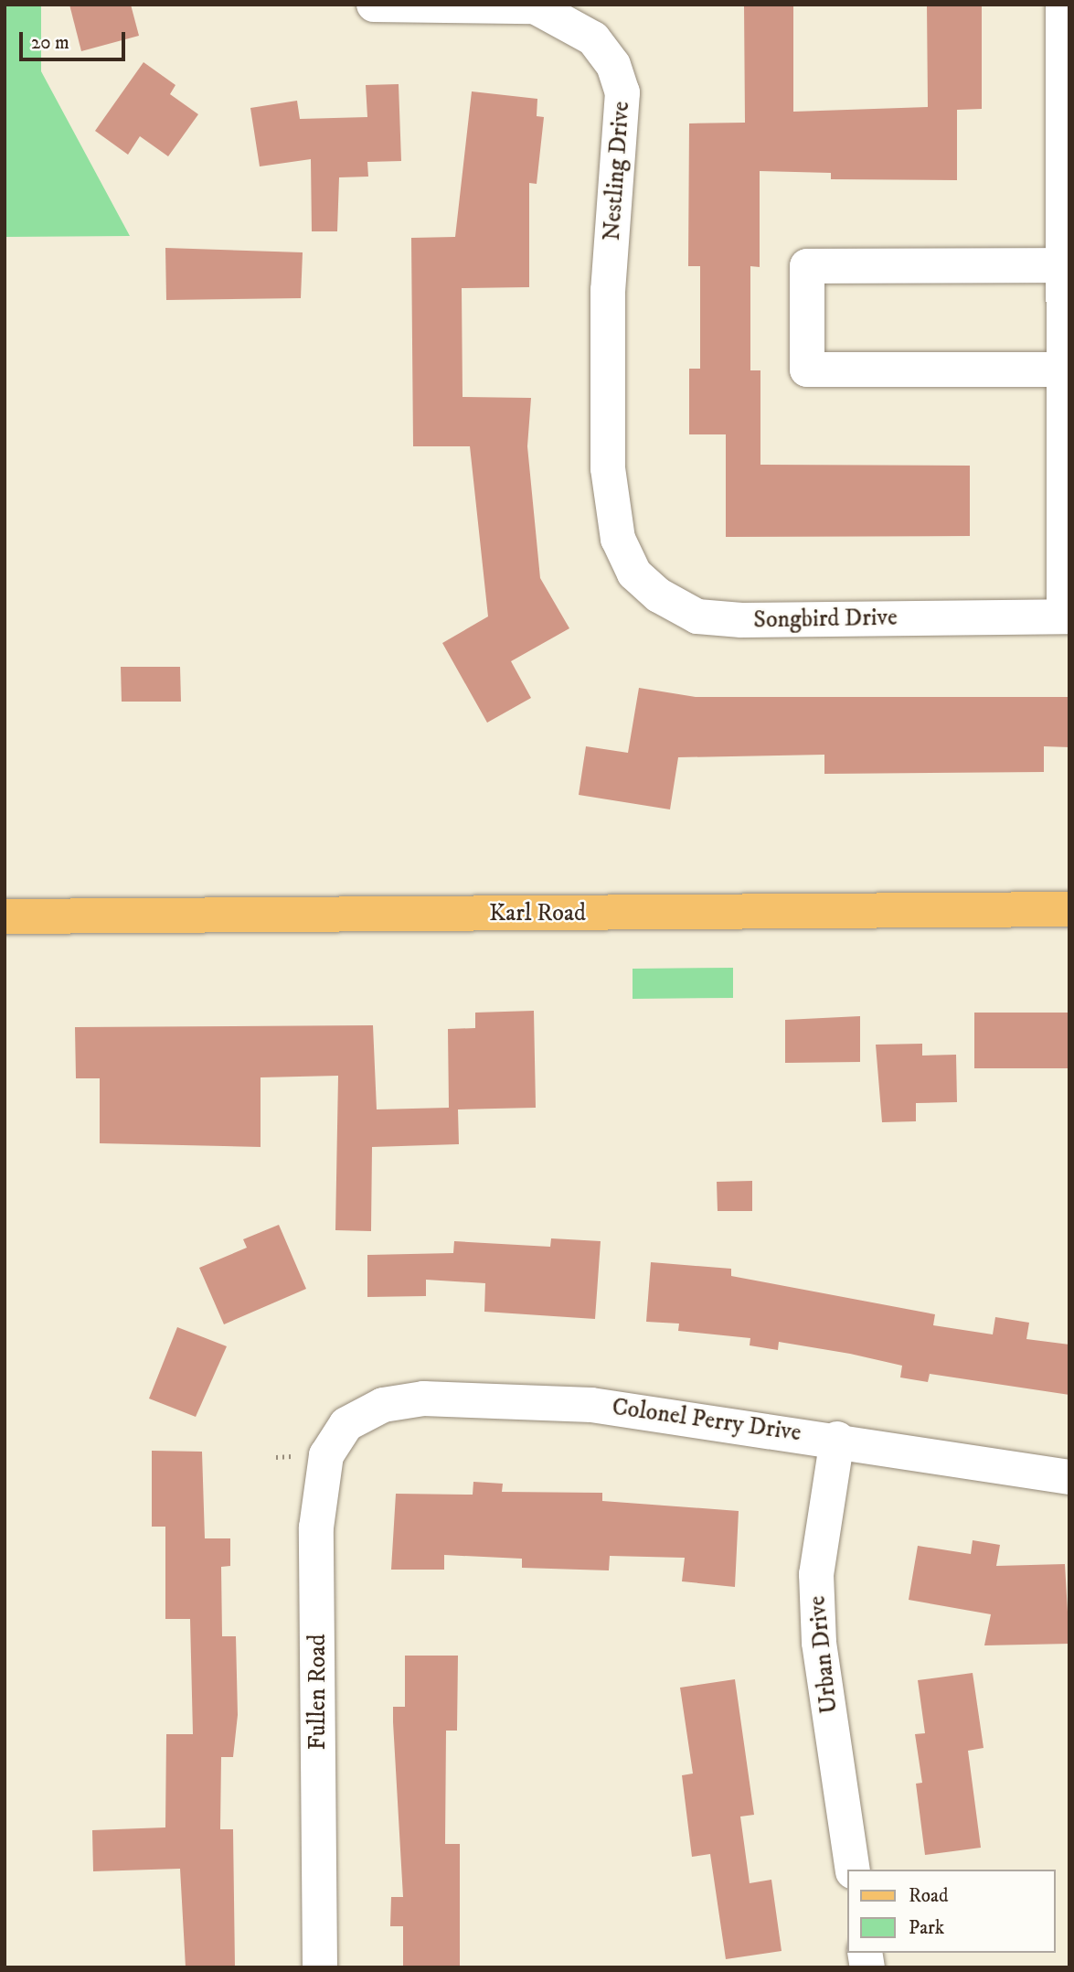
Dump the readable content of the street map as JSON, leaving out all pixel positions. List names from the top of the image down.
{
  "streets": {
    "main road": ["Karl Road"],
    "street": [
      "Nestling Drive",
      "Songbird Drive",
      "Colonel Perry Drive",
      "Urban Drive",
      "Fullen Road"
    ]
  },
  "crossings": [
    ["Nestling Drive", "Songbird Drive"],
    ["Colonel Perry Drive", "Urban Drive"],
    ["Colonel Perry Drive", "Fullen Road"]
  ],
  "legend": ["Road", "Park"],
  "scale_bar": "20 m"
}
